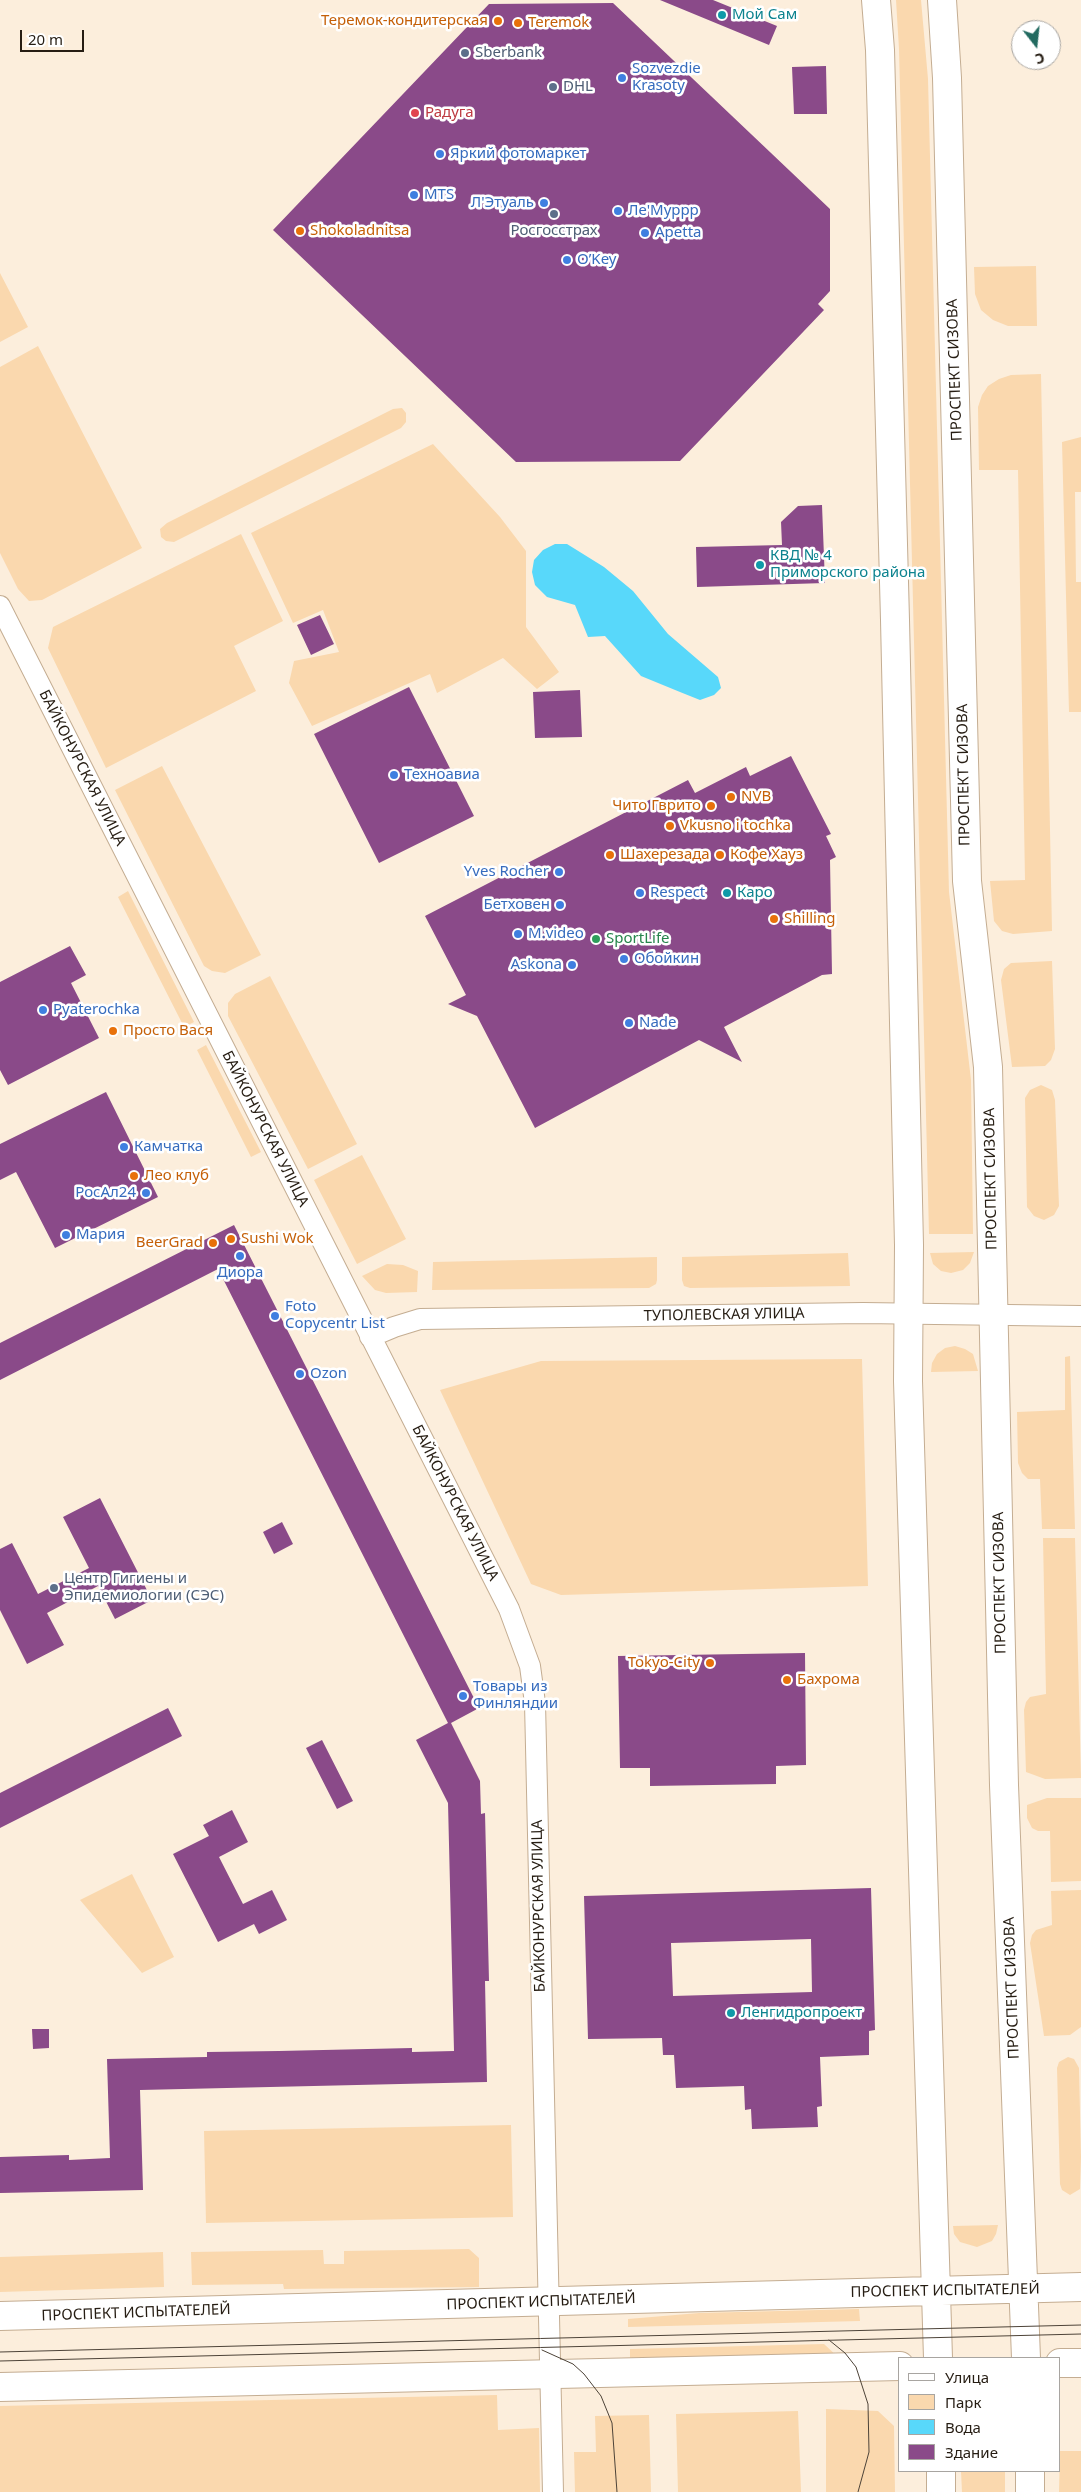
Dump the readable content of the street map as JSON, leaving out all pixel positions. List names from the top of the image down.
{
  "streets": {
    "street": [
      "ПРОСПЕКТ СИЗОВА",
      "БАЙКОНУРСКАЯ УЛИЦА",
      "ТУПОЛЕВСКАЯ УЛИЦА",
      "ПРОСПЕКТ ИСПЫТАТЕЛЕЙ"
    ]
  },
  "crossings": [
    ["ПРОСПЕКТ СИЗОВА", "ТУПОЛЕВСКАЯ УЛИЦА"],
    ["ПРОСПЕКТ СИЗОВА", "ПРОСПЕКТ ИСПЫТАТЕЛЕЙ"],
    ["БАЙКОНУРСКАЯ УЛИЦА", "ТУПОЛЕВСКАЯ УЛИЦА"],
    ["БАЙКОНУРСКАЯ УЛИЦА", "ПРОСПЕКТ ИСПЫТАТЕЛЕЙ"]
  ],
  "places": [
    "Мой Сам",
    "Теремок-кондитерская",
    "Teremok",
    "Sberbank",
    "Sozvezdie Krasoty",
    "DHL",
    "Радуга",
    "Яркий фотомаркет",
    "MTS",
    "Л'Этуаль",
    "Ле'Муррр",
    "Росгосстрах",
    "Shokoladnitsa",
    "Apetta",
    "O’Key",
    "КВД № 4 Приморского района",
    "Техноавиа",
    "NVB",
    "Чито Гврито",
    "Vkusno i tochka",
    "Шахерезада",
    "Кофе Хауз",
    "Yves Rocher",
    "Respect",
    "Каро",
    "Бетховен",
    "Shilling",
    "M.video",
    "SportLife",
    "Обойкин",
    "Askona",
    "Pyaterochka",
    "Nade",
    "Просто Вася",
    "Камчатка",
    "Лео клуб",
    "РосАл24",
    "Мария",
    "Sushi Wok",
    "BeerGrad",
    "Диора",
    "Foto Copycentr List",
    "Ozon",
    "Центр Гигиены и Эпидемиологии (СЭС)",
    "Tokyo-City",
    "Бахрома",
    "Товары из Финляндии",
    "Ленгидропроект"
  ],
  "legend": [
    "Улица",
    "Парк",
    "Вода",
    "Здание"
  ],
  "scale_bar": "20 m",
  "north": "bottom"
}
